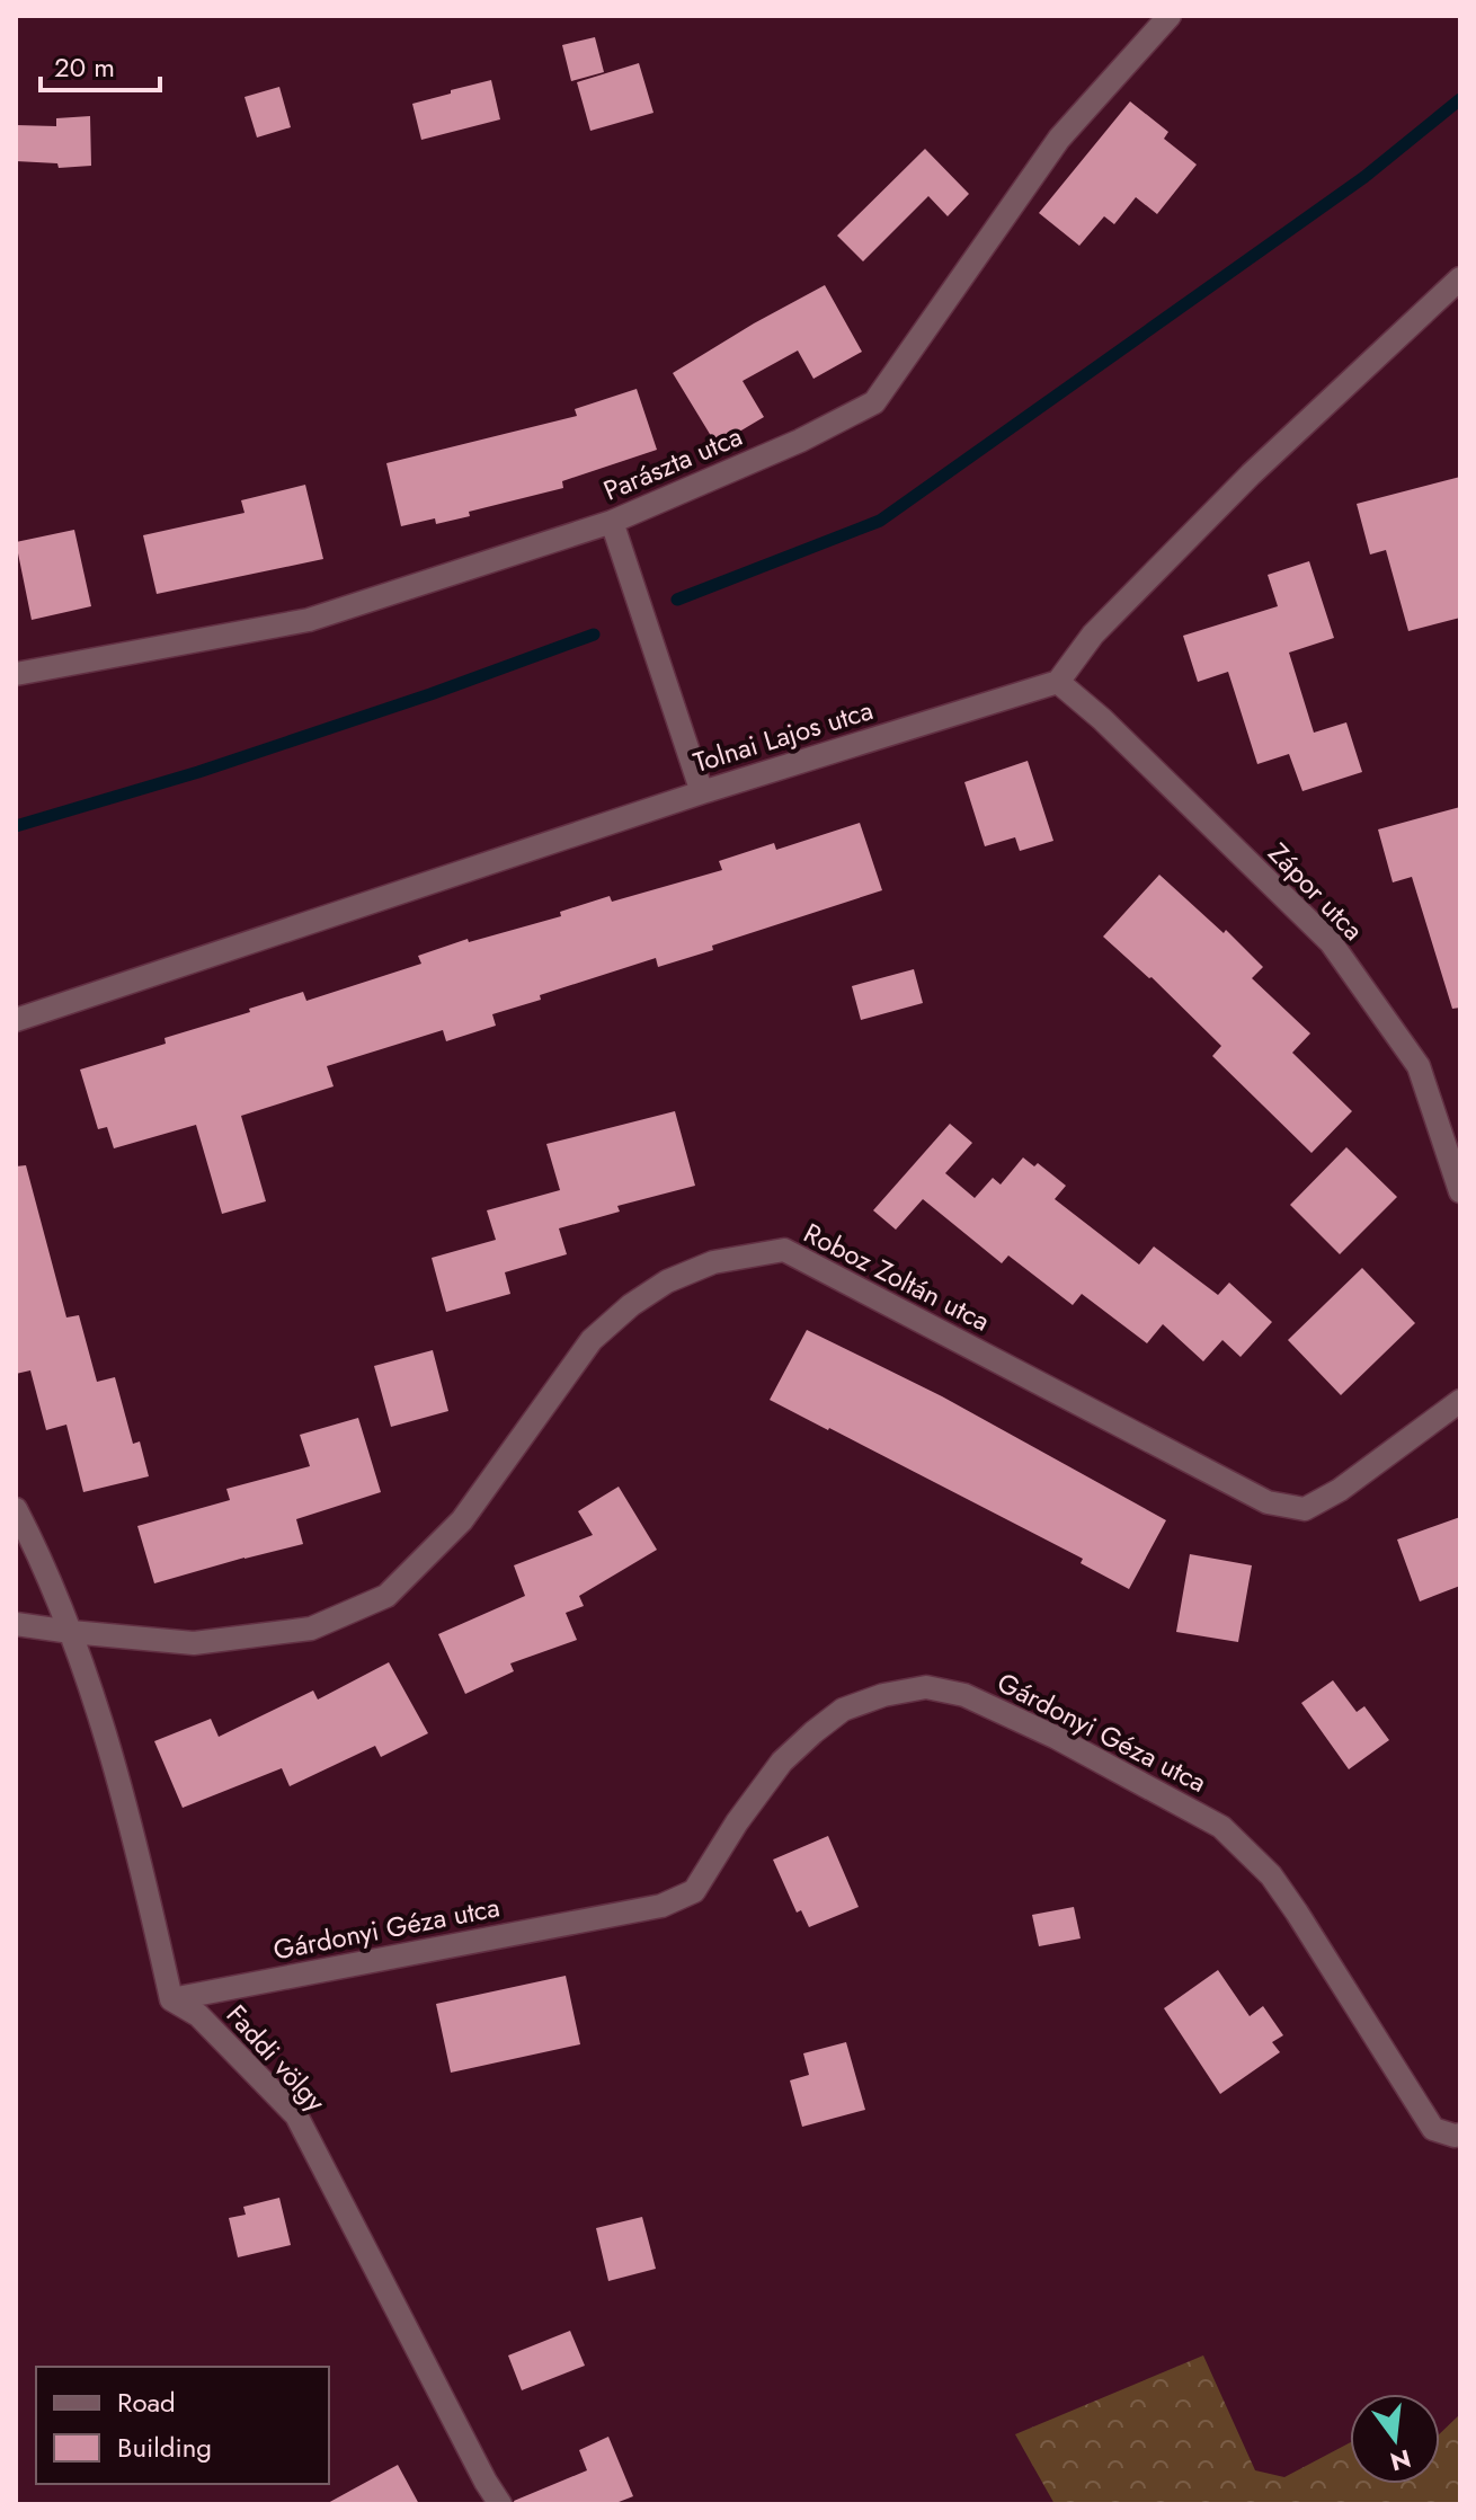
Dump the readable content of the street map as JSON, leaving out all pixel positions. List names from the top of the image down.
{
  "streets": {
    "street": [
      "Parászta utca",
      "Tolnai Lajos utca",
      "Zápor utca",
      "Roboz Zoltán utca",
      "Gárdonyi Géza utca",
      "Faddi völgy"
    ]
  },
  "crossings": [
    ["Tolnai Lajos utca", "Zápor utca"],
    ["Gárdonyi Géza utca", "Faddi völgy"]
  ],
  "legend": ["Road", "Building"],
  "scale_bar": "20 m",
  "north": "bottom"
}
